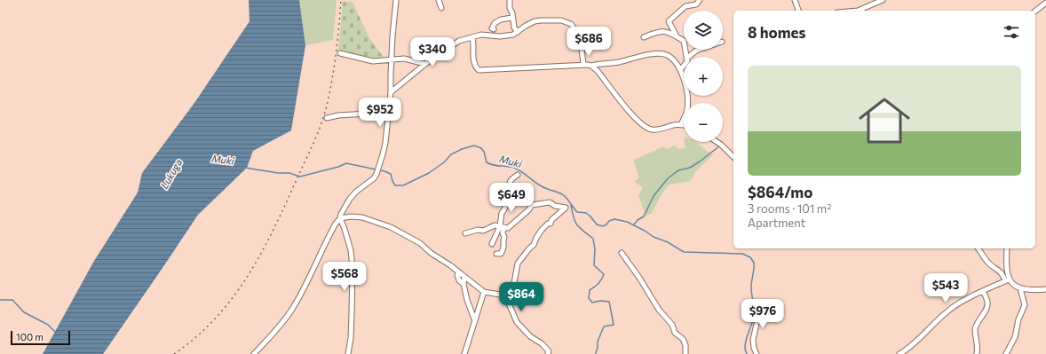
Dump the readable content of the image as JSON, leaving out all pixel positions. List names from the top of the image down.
{
  "water": ["Muki", "Lukuga"],
  "scale_bar": "100 m",
  "page": {
    "map_buttons": ["+", "−"],
    "heading": "8 homes",
    "price": [
      "$686",
      "$340",
      "$952",
      "$649",
      "$568",
      "$543",
      "$864",
      "$976"
    ],
    "list": [
      {
        "name": "$864/mo",
        "note": "3 rooms · 101 m² · Apartment"
      }
    ],
    "scale": "100 m"
  }
}
